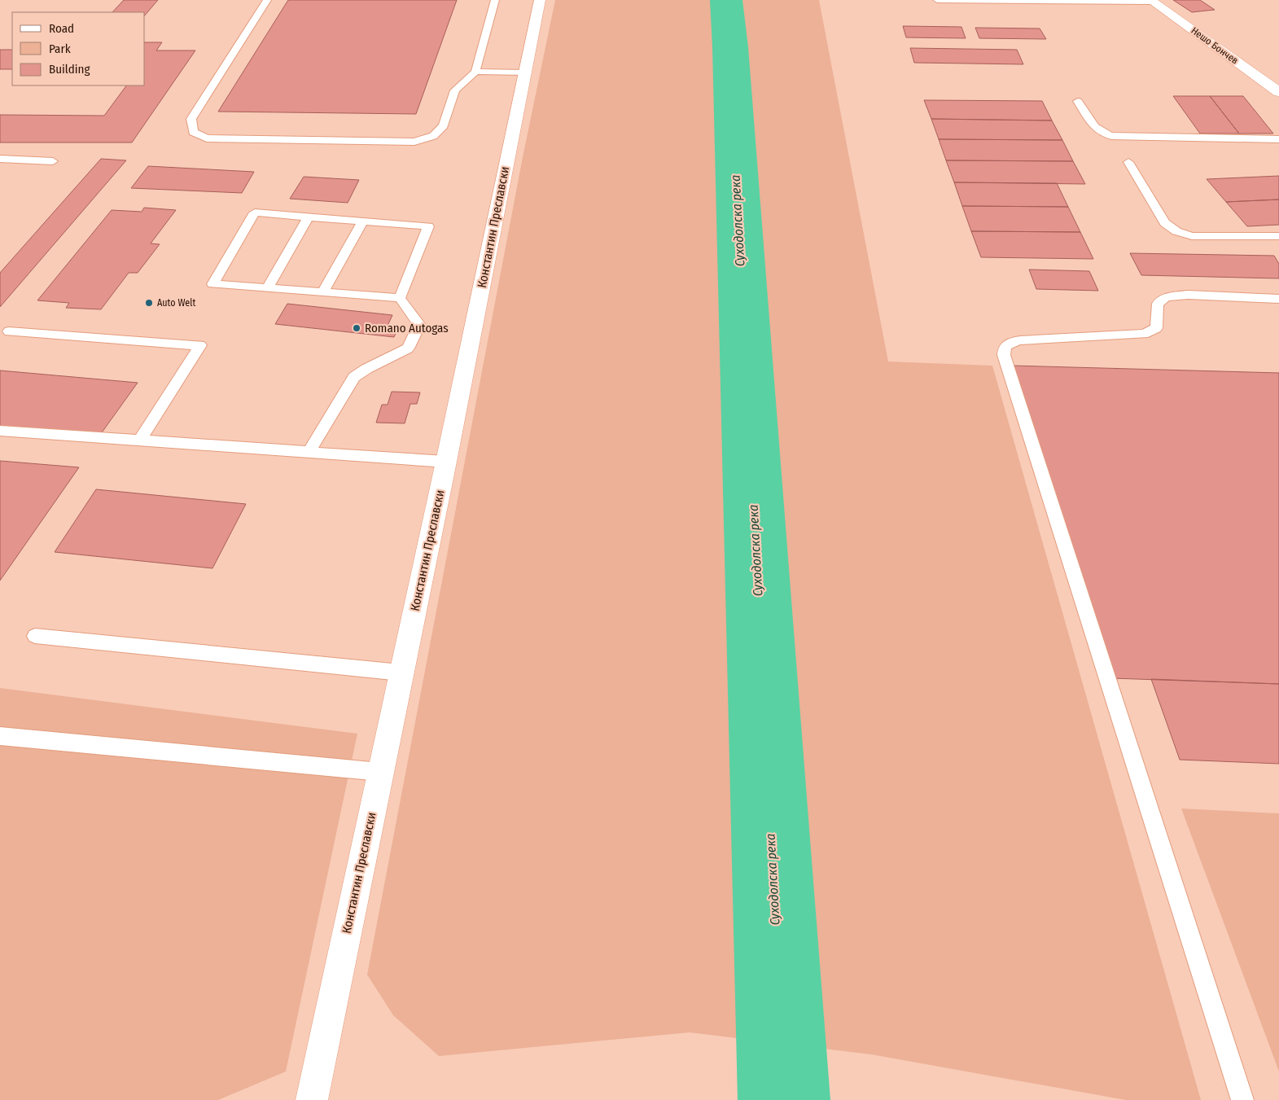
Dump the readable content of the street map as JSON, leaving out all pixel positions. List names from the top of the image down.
{
  "streets": {
    "street": ["Нешо Бончев", "Константин Преславски"]
  },
  "water": ["Суходолска река"],
  "places": ["Auto Welt", "Romano Autogas"],
  "legend": ["Road", "Park", "Building"]
}
